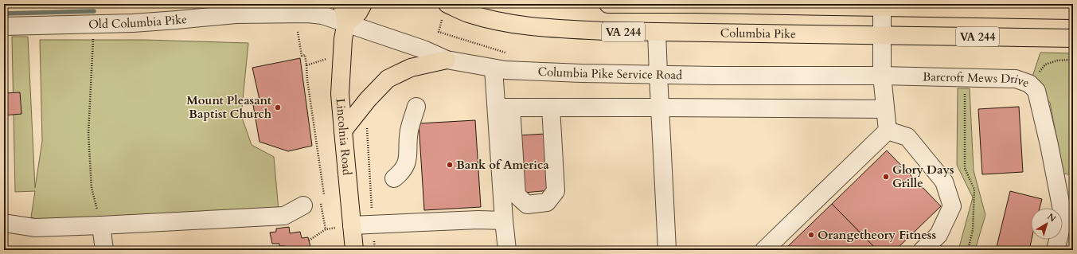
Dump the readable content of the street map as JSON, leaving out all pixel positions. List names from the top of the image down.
{
  "streets": {
    "main road": ["VA 244", "Columbia Pike", "Lincolnia Road"],
    "street": ["Old Columbia Pike", "Columbia Pike Service Road", "Barcroft Mews Drive"]
  },
  "crossings": [
    ["Old Columbia Pike", "Columbia Pike Service Road"],
    ["Old Columbia Pike", "Lincolnia Road"],
    ["Columbia Pike Service Road", "Barcroft Mews Drive"],
    ["Columbia Pike Service Road", "Lincolnia Road"]
  ],
  "places": [
    "Mount Pleasant Baptist Church",
    "Bank of America",
    "Glory Days Grille",
    "Orangetheory Fitness"
  ],
  "north": "top right"
}
